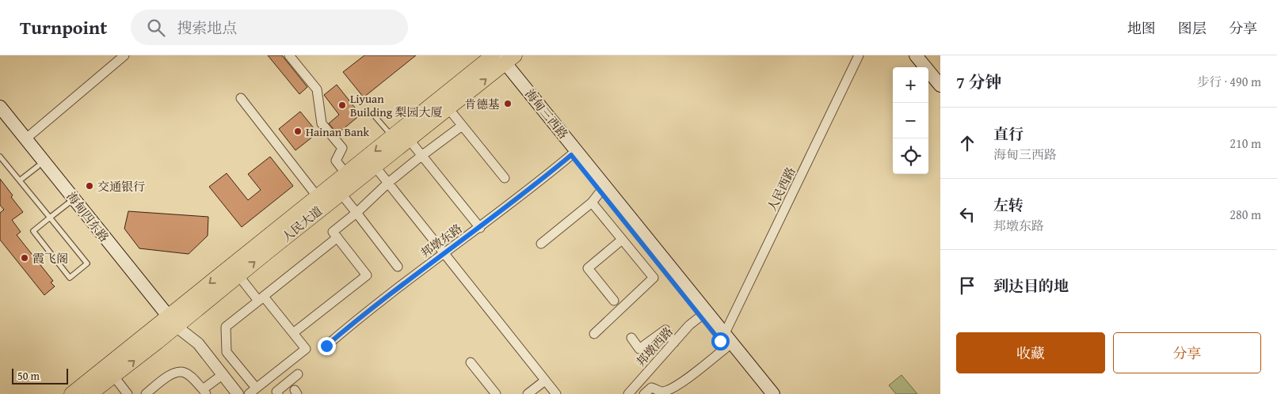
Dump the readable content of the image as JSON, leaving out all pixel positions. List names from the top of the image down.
{
  "streets": {
    "main road": ["海甸三西路", "海甸四东路", "人民大道"],
    "street": ["人民西路", "邦墩东路", "邦墩西路"]
  },
  "crossings": [
    ["海甸三西路", "人民西路"],
    ["海甸三西路", "人民大道"],
    ["海甸三西路", "邦墩东路"],
    ["海甸三西路", "邦墩西路"],
    ["海甸四东路", "人民大道"]
  ],
  "places": [
    "肯德基",
    "Liyuan Building 梨园大厦",
    "Hainan Bank",
    "交通银行",
    "霞飞阁"
  ],
  "scale_bar": "50 m",
  "page": {
    "header": "Turnpoint",
    "search": "搜索地点",
    "nav": ["地图", "图层", "分享"],
    "heading": ["7 分钟", "步行 · 490 m"],
    "map_buttons": ["+", "−"],
    "list": [
      ["直行", "海甸三西路", "210 m"],
      ["左转", "邦墩东路", "280 m"],
      "到达目的地"
    ],
    "buttons": ["收藏", "分享"],
    "scale": "50 m"
  }
}
